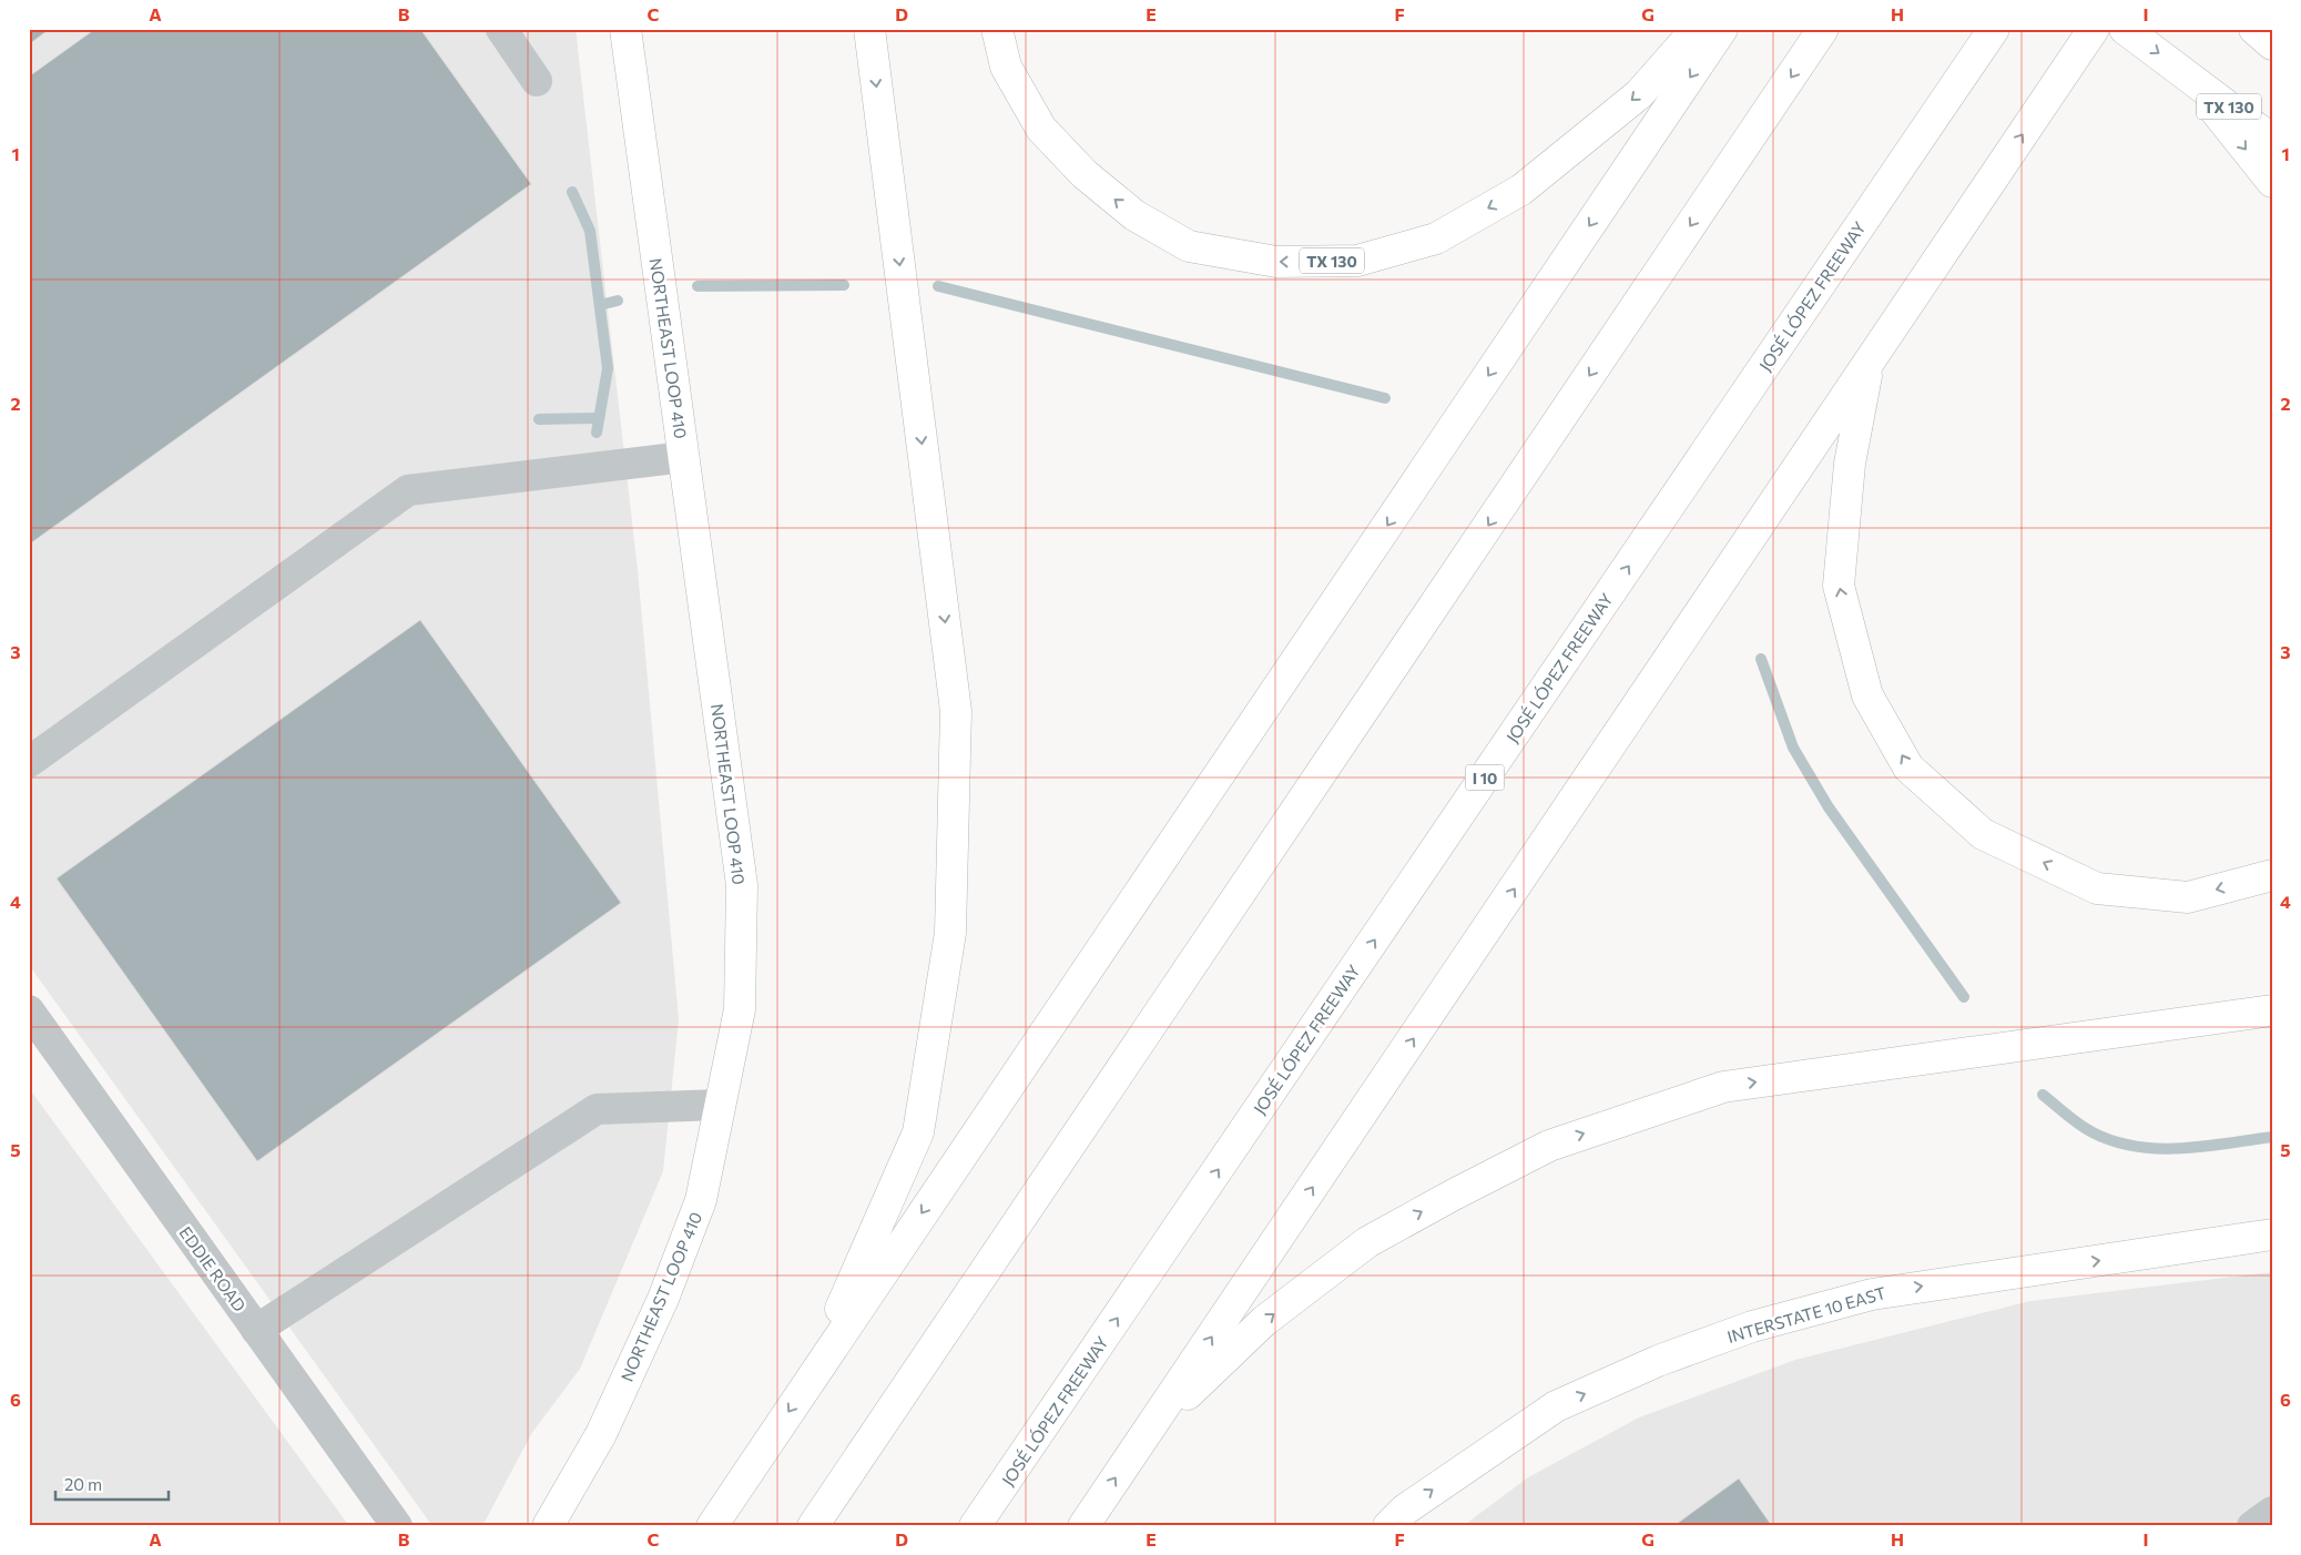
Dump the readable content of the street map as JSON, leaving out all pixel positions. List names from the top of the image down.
{
  "streets": {
    "main road": [
      "TX 130",
      "JOSÉ LÓPEZ FREEWAY",
      "NORTHEAST LOOP 410",
      "I 10",
      "INTERSTATE 10 EAST"
    ],
    "street": ["EDDIE ROAD"]
  },
  "scale_bar": "20 m",
  "grid": {
    "columns": [
      "A",
      "B",
      "C",
      "D",
      "E",
      "F",
      "G",
      "H",
      "I"
    ],
    "rows": [
      "1",
      "2",
      "3",
      "4",
      "5",
      "6"
    ]
  }
}
